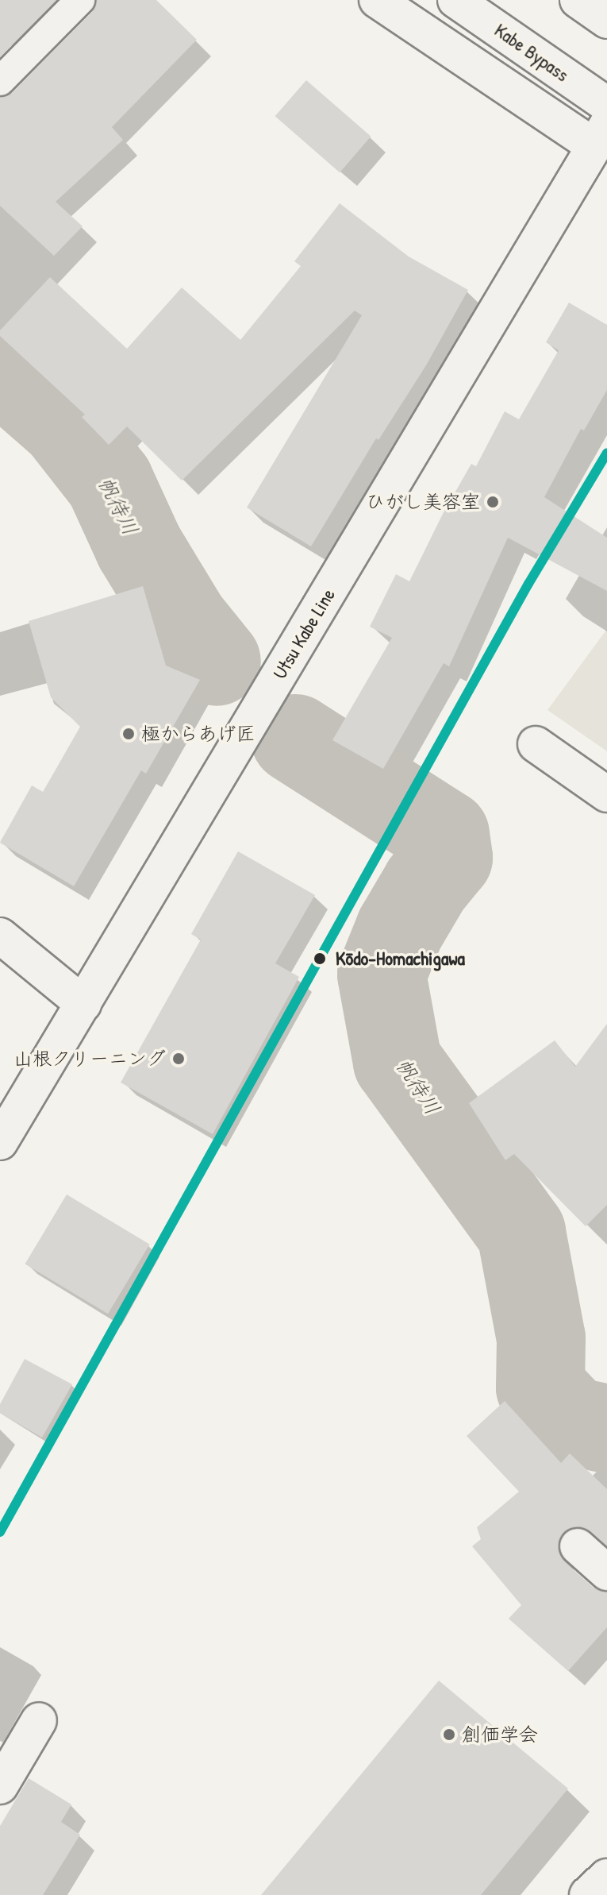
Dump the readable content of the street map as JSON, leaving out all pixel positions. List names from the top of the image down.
{
  "streets": {
    "main road": ["Kabe Bypass", "Utsu Kabe Line"]
  },
  "water": ["帆待川"],
  "places": [
    "ひがし美容室",
    "極からあげ匠",
    "Kōdo-Homachigawa",
    "山根クリーニング",
    "創価学会"
  ]
}
